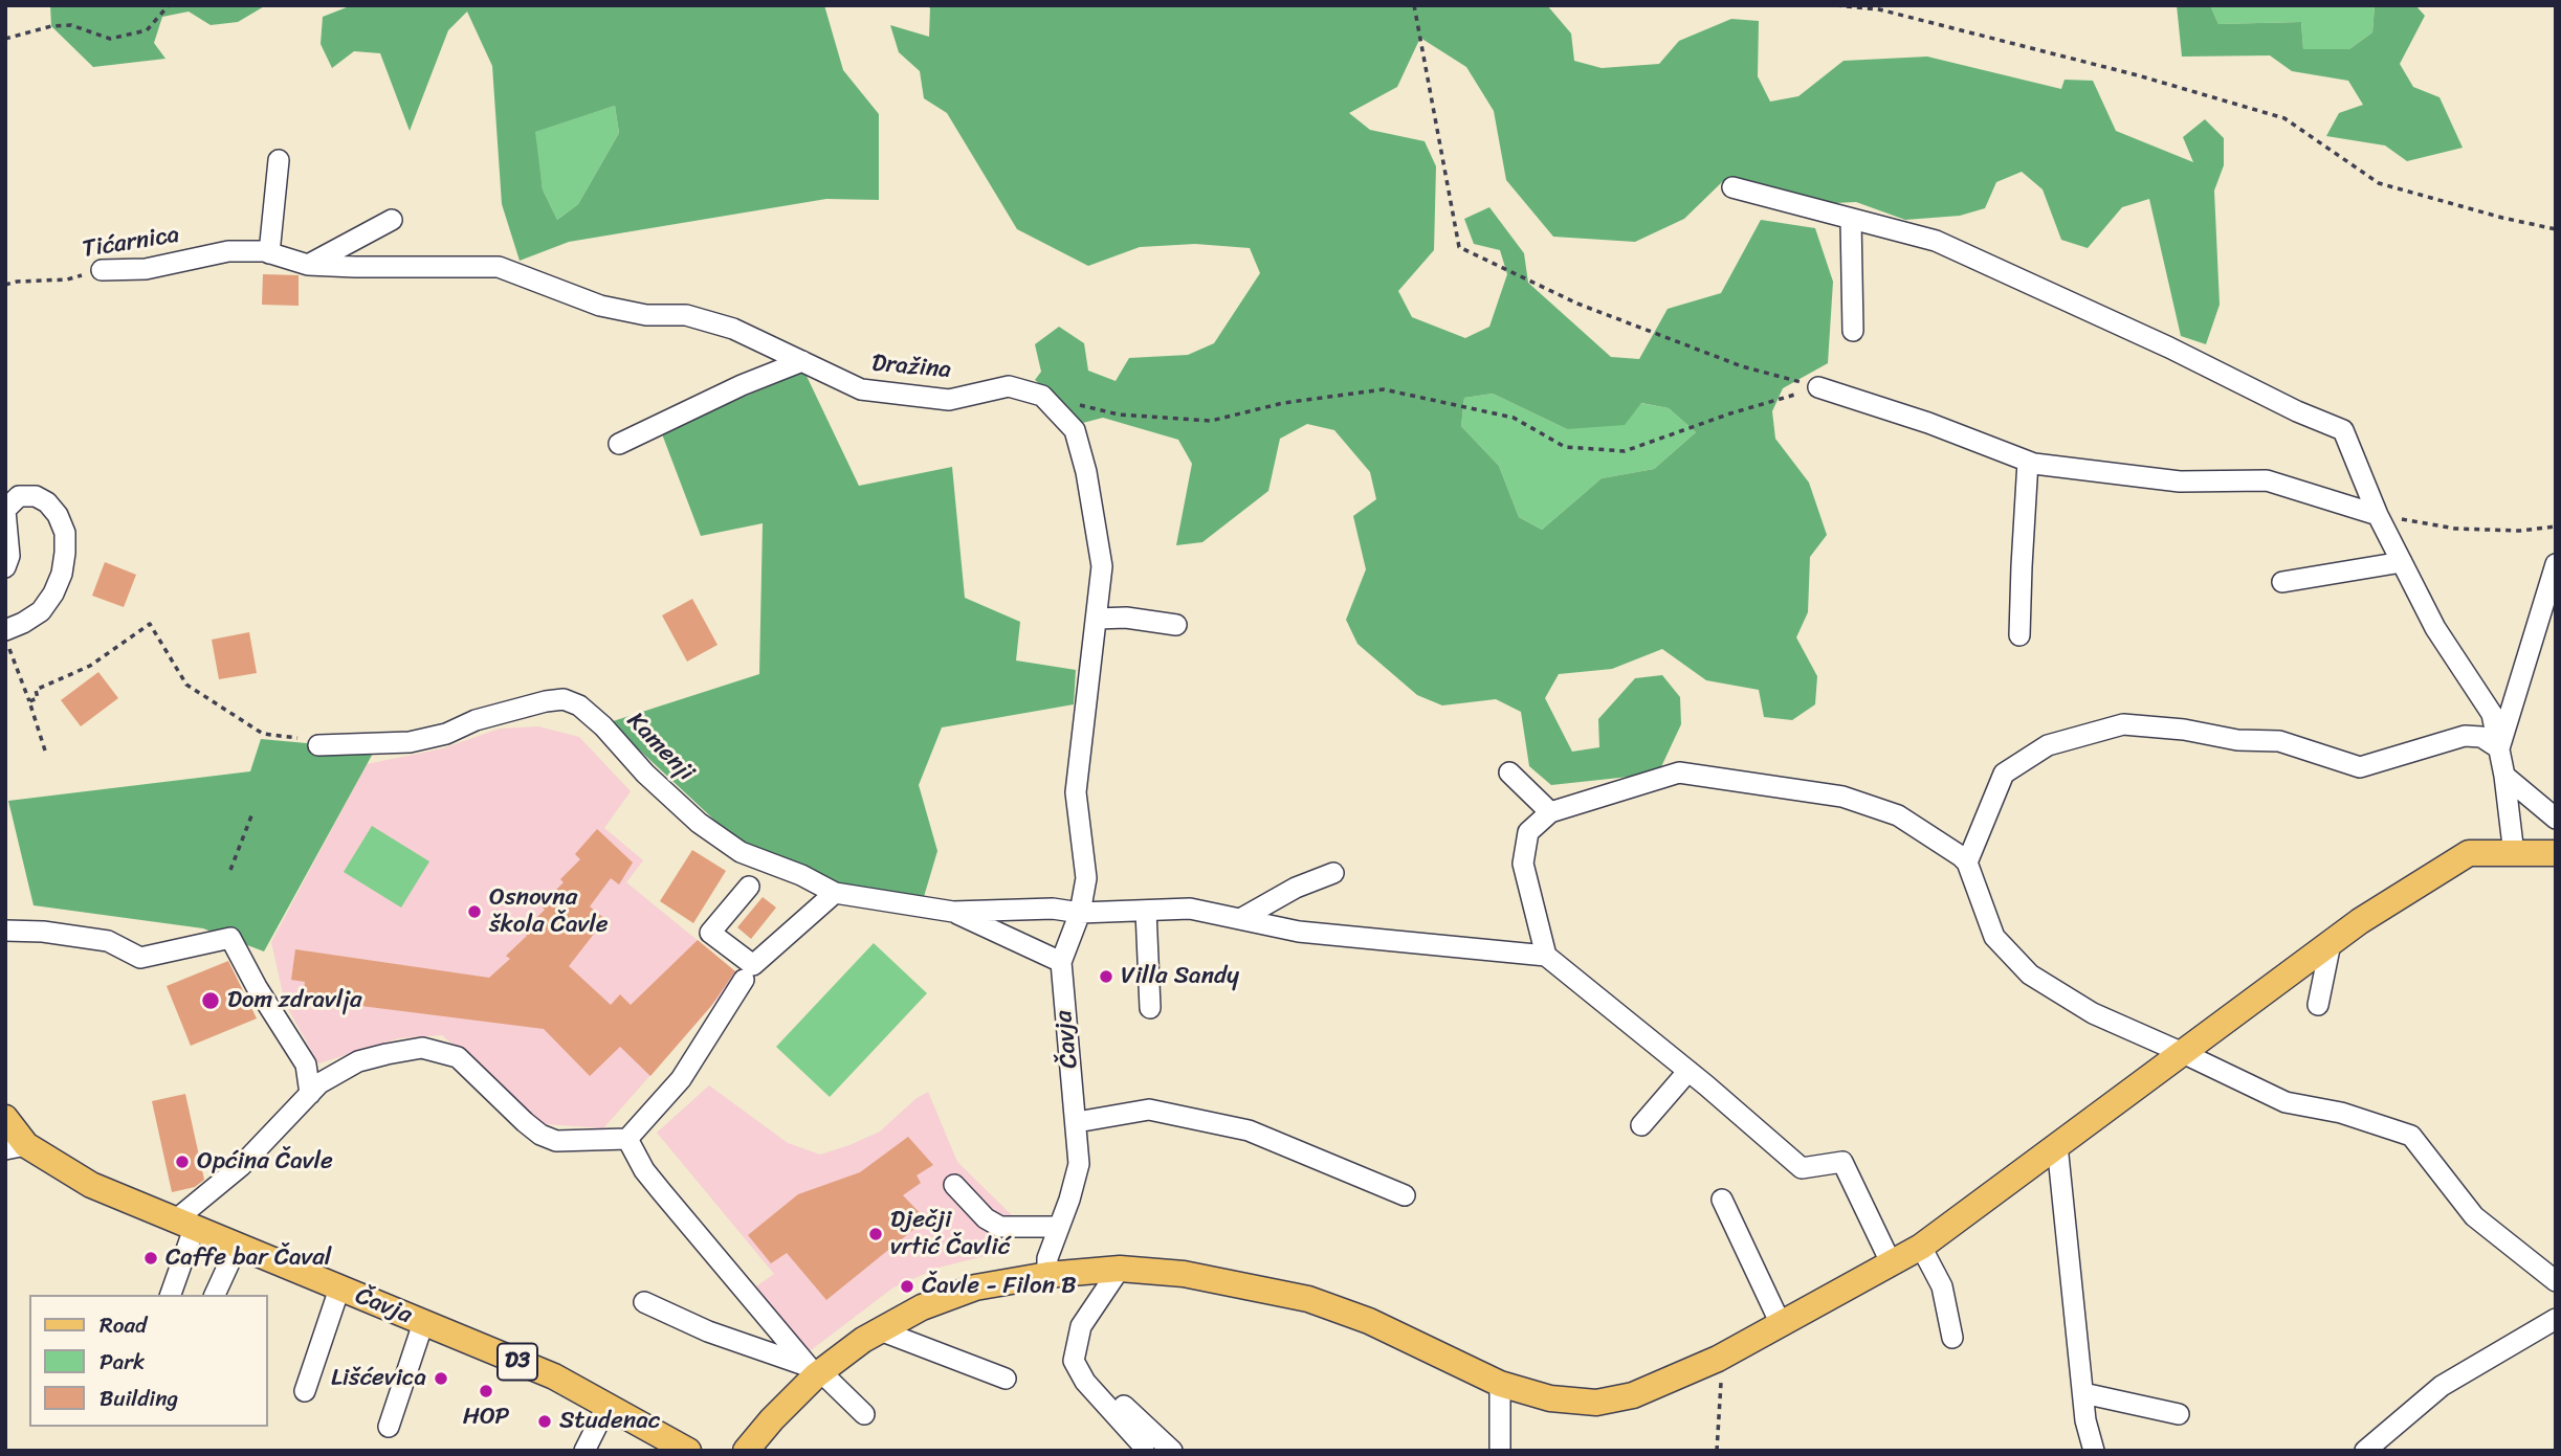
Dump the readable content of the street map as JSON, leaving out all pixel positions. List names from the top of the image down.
{
  "streets": {
    "main road": ["Čavja", "D3"],
    "street": ["Tićarnica", "Dražina", "Kamenji"]
  },
  "crossings": [
    ["Tićarnica", "Dražina"],
    ["Kamenji", "Čavja"]
  ],
  "places": [
    "Osnovna škola Čavle",
    "Villa Sandy",
    "Dom zdravlja",
    "Općina Čavle",
    "Dječji vrtić Čavlić",
    "Caffe bar Čaval",
    "Čavle - Filon B",
    "Lišćevica",
    "HOP",
    "Studenac"
  ],
  "legend": ["Road", "Park", "Building"]
}
